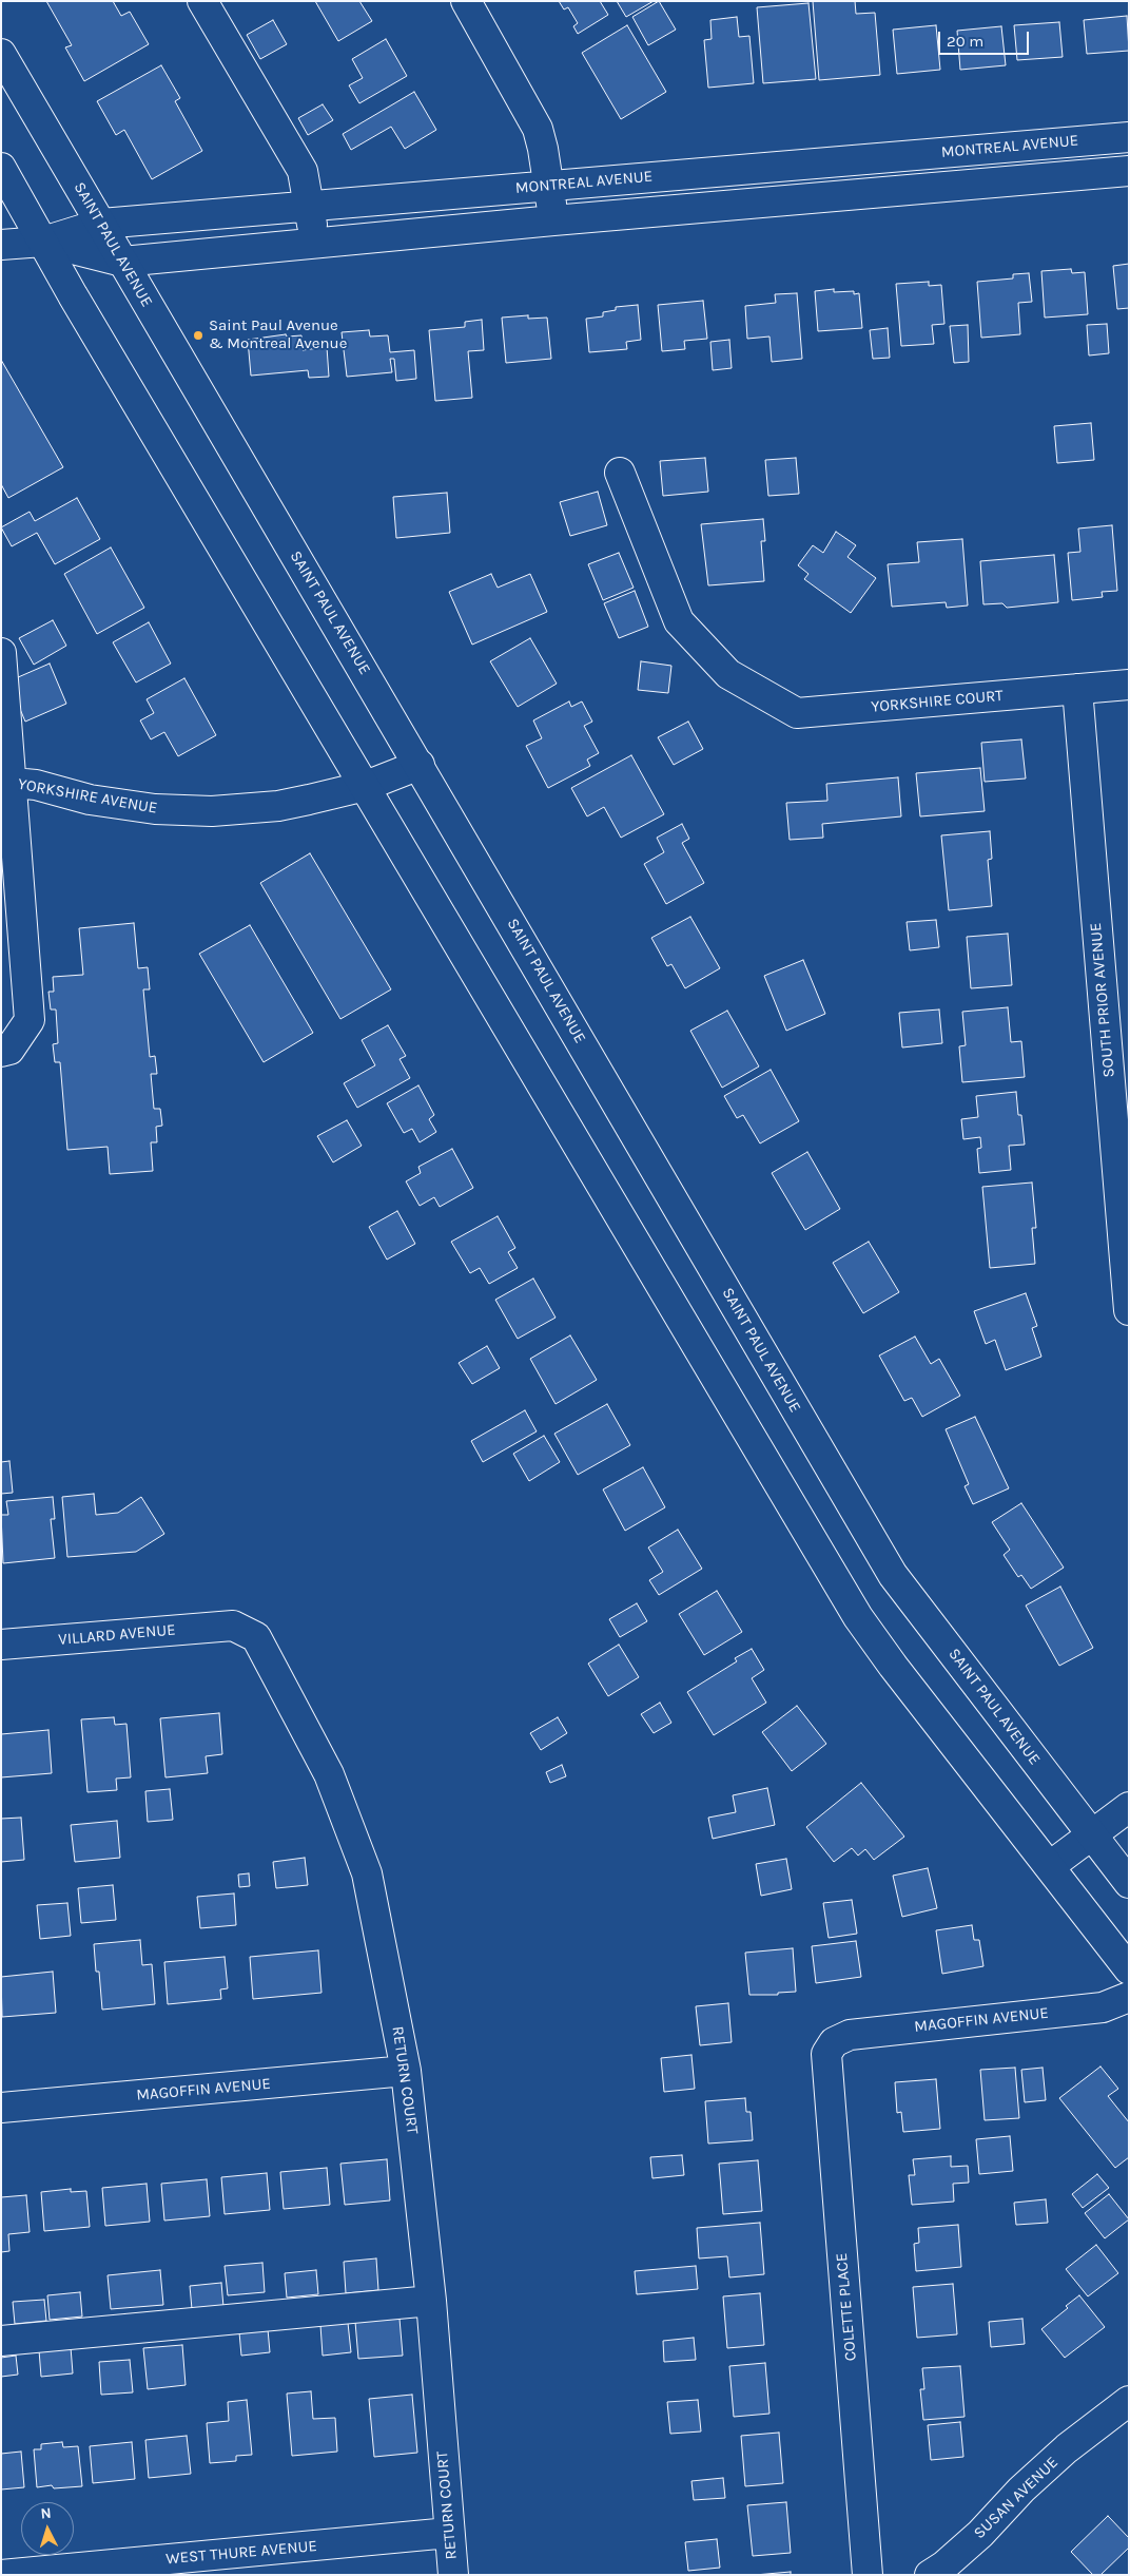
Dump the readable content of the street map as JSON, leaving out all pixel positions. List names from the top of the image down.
{
  "streets": {
    "street": [
      "MONTREAL AVENUE",
      "SAINT PAUL AVENUE",
      "YORKSHIRE COURT",
      "YORKSHIRE AVENUE",
      "SOUTH PRIOR AVENUE",
      "VILLARD AVENUE",
      "MAGOFFIN AVENUE",
      "RETURN COURT",
      "COLETTE PLACE",
      "SUSAN AVENUE",
      "WEST THURE AVENUE"
    ]
  },
  "crossings": [
    ["MONTREAL AVENUE", "SAINT PAUL AVENUE"],
    ["SAINT PAUL AVENUE", "YORKSHIRE AVENUE"],
    ["YORKSHIRE COURT", "SOUTH PRIOR AVENUE"],
    ["VILLARD AVENUE", "RETURN COURT"],
    ["MAGOFFIN AVENUE", "RETURN COURT"],
    ["MAGOFFIN AVENUE", "COLETTE PLACE"],
    ["RETURN COURT", "WEST THURE AVENUE"]
  ],
  "places": ["Saint Paul Avenue & Montreal Avenue"],
  "scale_bar": "20 m",
  "north": "top"
}
